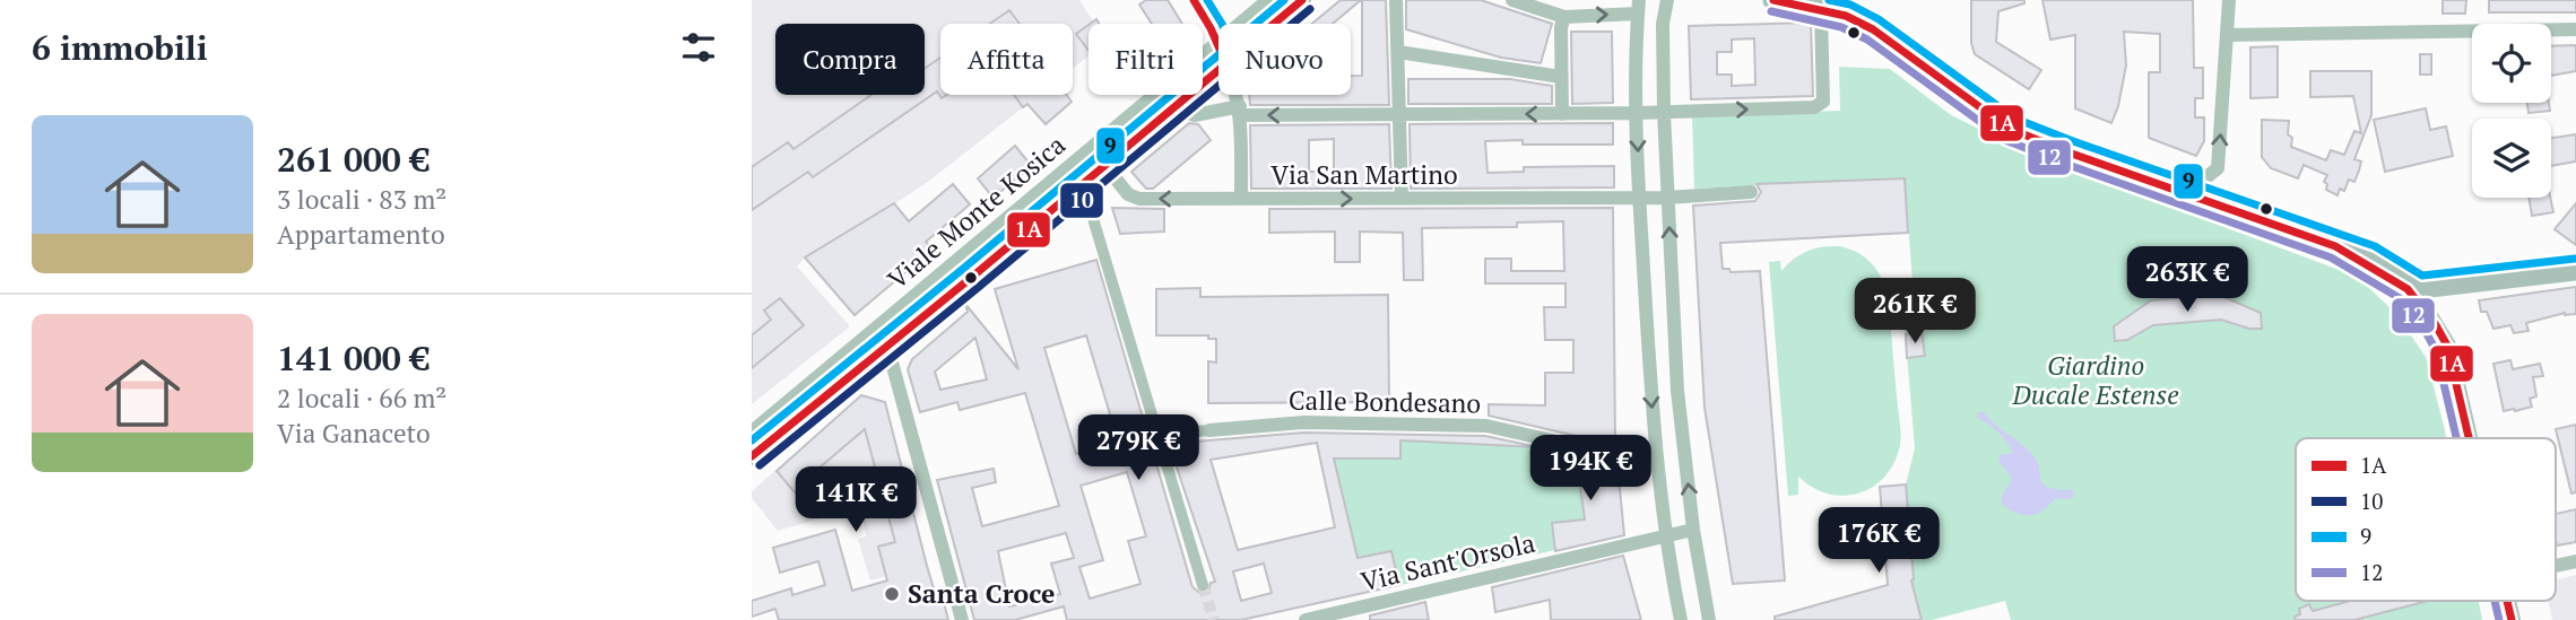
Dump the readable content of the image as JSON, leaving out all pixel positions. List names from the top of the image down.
{
  "streets": {
    "street": [
      "Via San Martino",
      "Viale Monte Kosica",
      "Calle Bondesano",
      "Via Sant'Orsola"
    ]
  },
  "crossings": [
    ["Via San Martino", "Viale Monte Kosica"]
  ],
  "parks": ["Giardino Ducale Estense"],
  "places": ["Santa Croce"],
  "lines": [
    "transit line 1A",
    "transit line 9",
    "transit line 10",
    "transit line 12"
  ],
  "legend": [
    "1A",
    "10",
    "9",
    "12"
  ],
  "page": {
    "heading": "6 immobili",
    "chip": [
      "Compra",
      "Affitta",
      "Filtri",
      "Nuovo"
    ],
    "list": [
      {
        "name": "261 000 €",
        "note": "3 locali · 83 m² · Appartamento"
      },
      {
        "name": "141 000 €",
        "note": "2 locali · 66 m² · Via Ganaceto"
      }
    ],
    "price": [
      "263K €",
      "261K €",
      "279K €",
      "194K €",
      "141K €",
      "176K €"
    ]
  }
}
